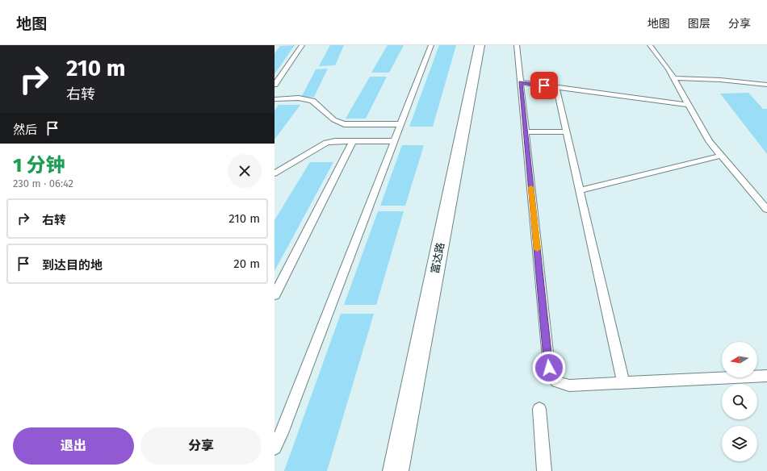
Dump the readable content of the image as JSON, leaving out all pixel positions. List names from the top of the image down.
{
  "streets": {
    "street": ["富达路"]
  },
  "north": "left",
  "page": {
    "header": "地图",
    "nav": ["地图", "图层", "分享"],
    "turn": ["210 m", "右转"],
    "then": "然后",
    "heading": ["1 分钟", "230 m · 06:42"],
    "list": [
      {
        "name": "右转",
        "value": "210 m"
      },
      {
        "name": "到达目的地",
        "value": "20 m"
      }
    ],
    "buttons": ["退出", "分享"]
  }
}
